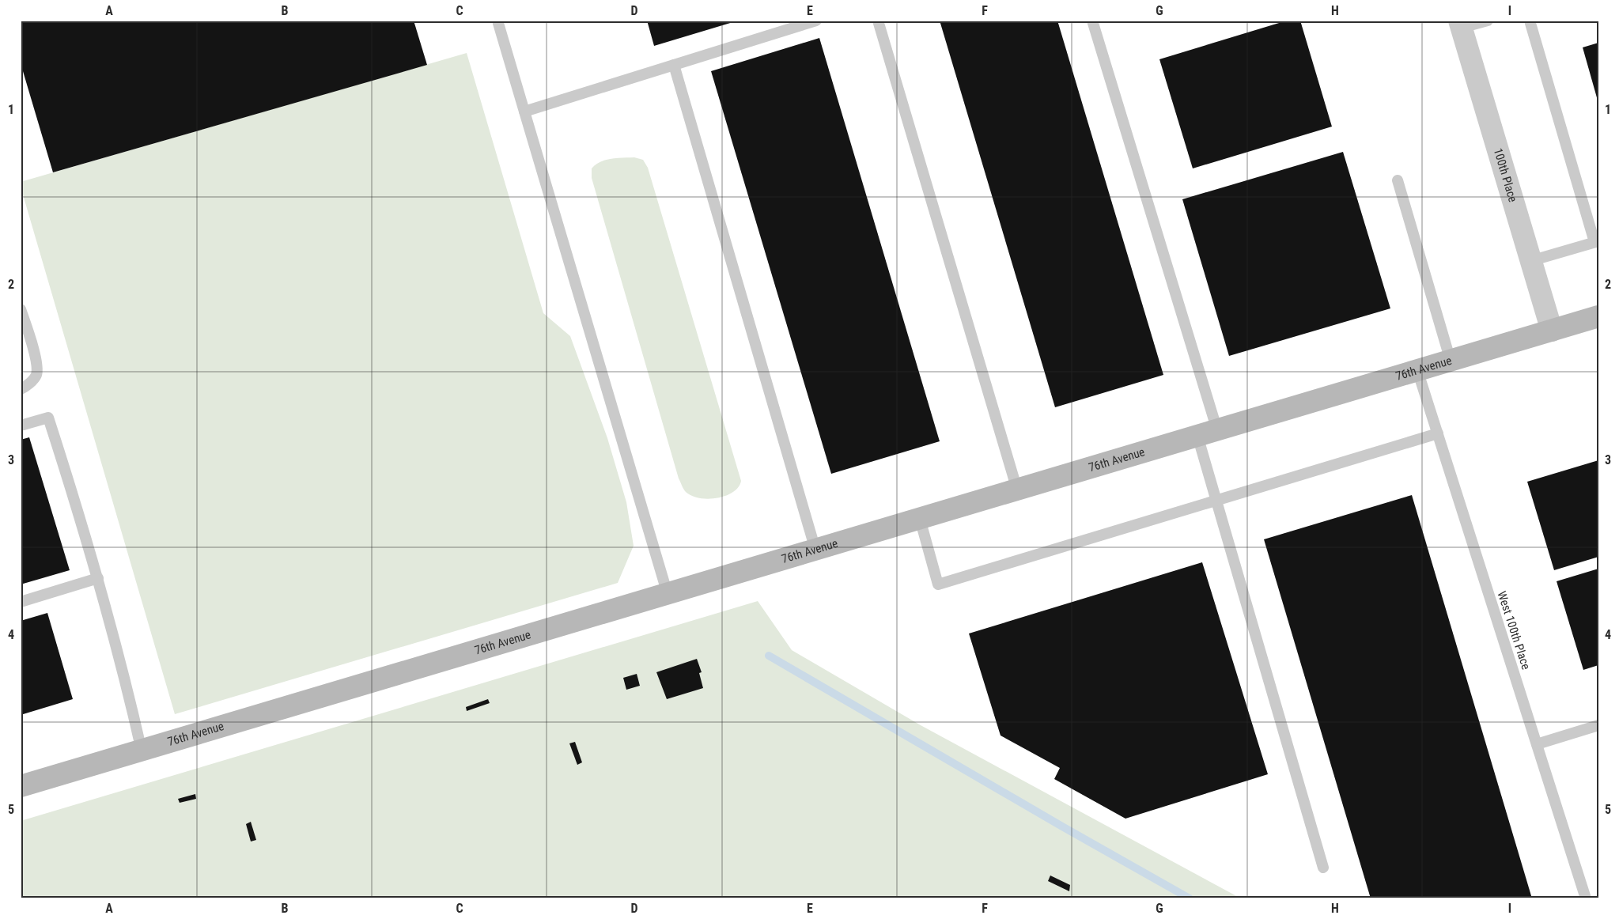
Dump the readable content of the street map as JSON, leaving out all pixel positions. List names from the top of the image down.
{
  "streets": {
    "street": ["100th Place", "76th Avenue"],
    "lane": ["West 100th Place"]
  },
  "crossings": [
    ["100th Place", "76th Avenue"],
    ["76th Avenue", "West 100th Place"]
  ],
  "grid": {
    "columns": [
      "A",
      "B",
      "C",
      "D",
      "E",
      "F",
      "G",
      "H",
      "I"
    ],
    "rows": [
      "1",
      "2",
      "3",
      "4",
      "5"
    ]
  }
}
